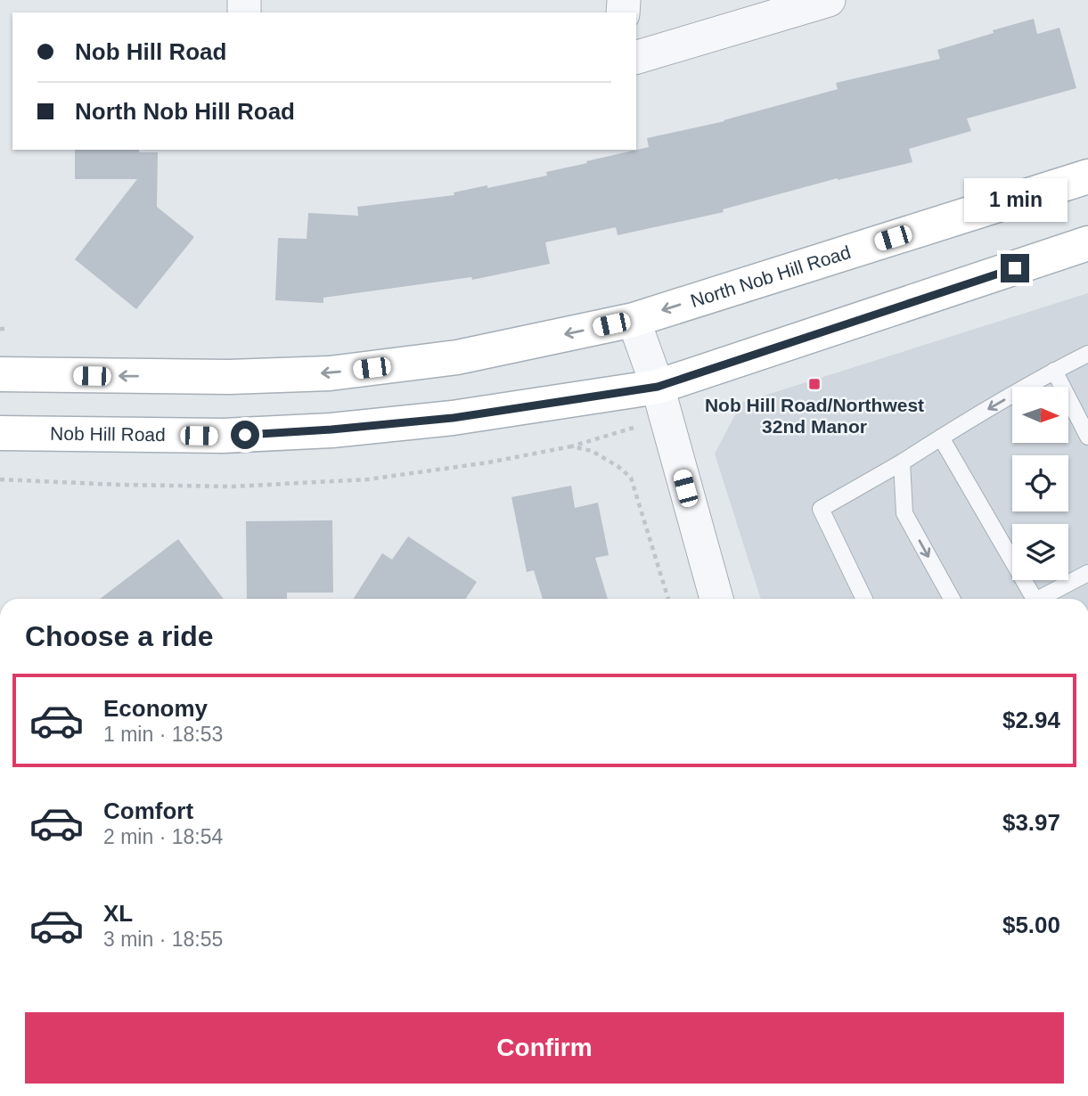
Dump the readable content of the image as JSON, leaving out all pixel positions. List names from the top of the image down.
{
  "streets": {
    "main road": ["North Nob Hill Road", "Nob Hill Road"]
  },
  "places": {
    "transit": ["Nob Hill Road/Northwest 32nd Manor"]
  },
  "north": "right",
  "page": {
    "banner": ["Nob Hill Road", "North Nob Hill Road"],
    "bubble": "1 min",
    "heading": "Choose a ride",
    "list": [
      {
        "name": "Economy",
        "note": "1 min · 18:53",
        "value": "$2.94"
      },
      {
        "name": "Comfort",
        "note": "2 min · 18:54",
        "value": "$3.97"
      },
      {
        "name": "XL",
        "note": "3 min · 18:55",
        "value": "$5.00"
      }
    ],
    "buttons": "Confirm"
  }
}
